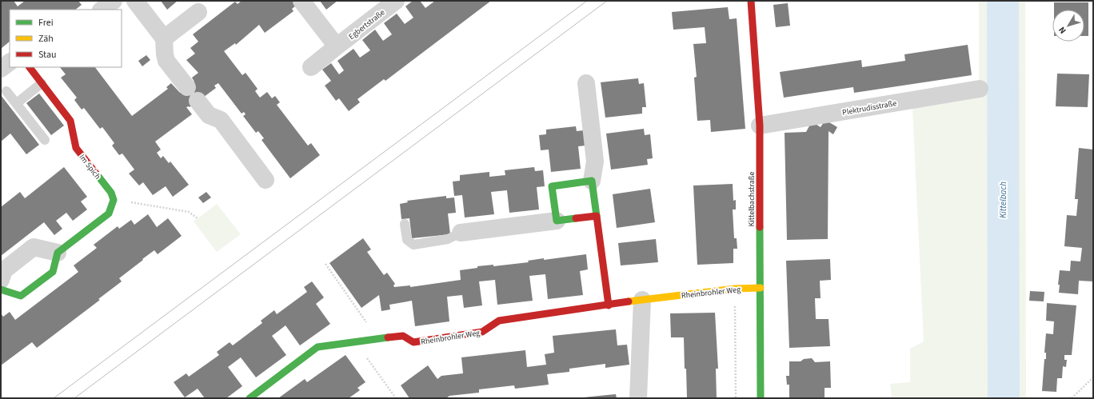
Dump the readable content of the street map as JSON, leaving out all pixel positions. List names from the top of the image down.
{
  "streets": {
    "street": [
      "Egbertstraße",
      "Plektrudisstraße",
      "Im Spich",
      "Kittelbachstraße",
      "Rheinbrohler Weg"
    ]
  },
  "crossings": [
    ["Plektrudisstraße", "Kittelbachstraße"],
    ["Kittelbachstraße", "Rheinbrohler Weg"]
  ],
  "water": ["Kittelbach"],
  "legend": ["Frei", "Zäh", "Stau"],
  "north": "bottom left"
}
